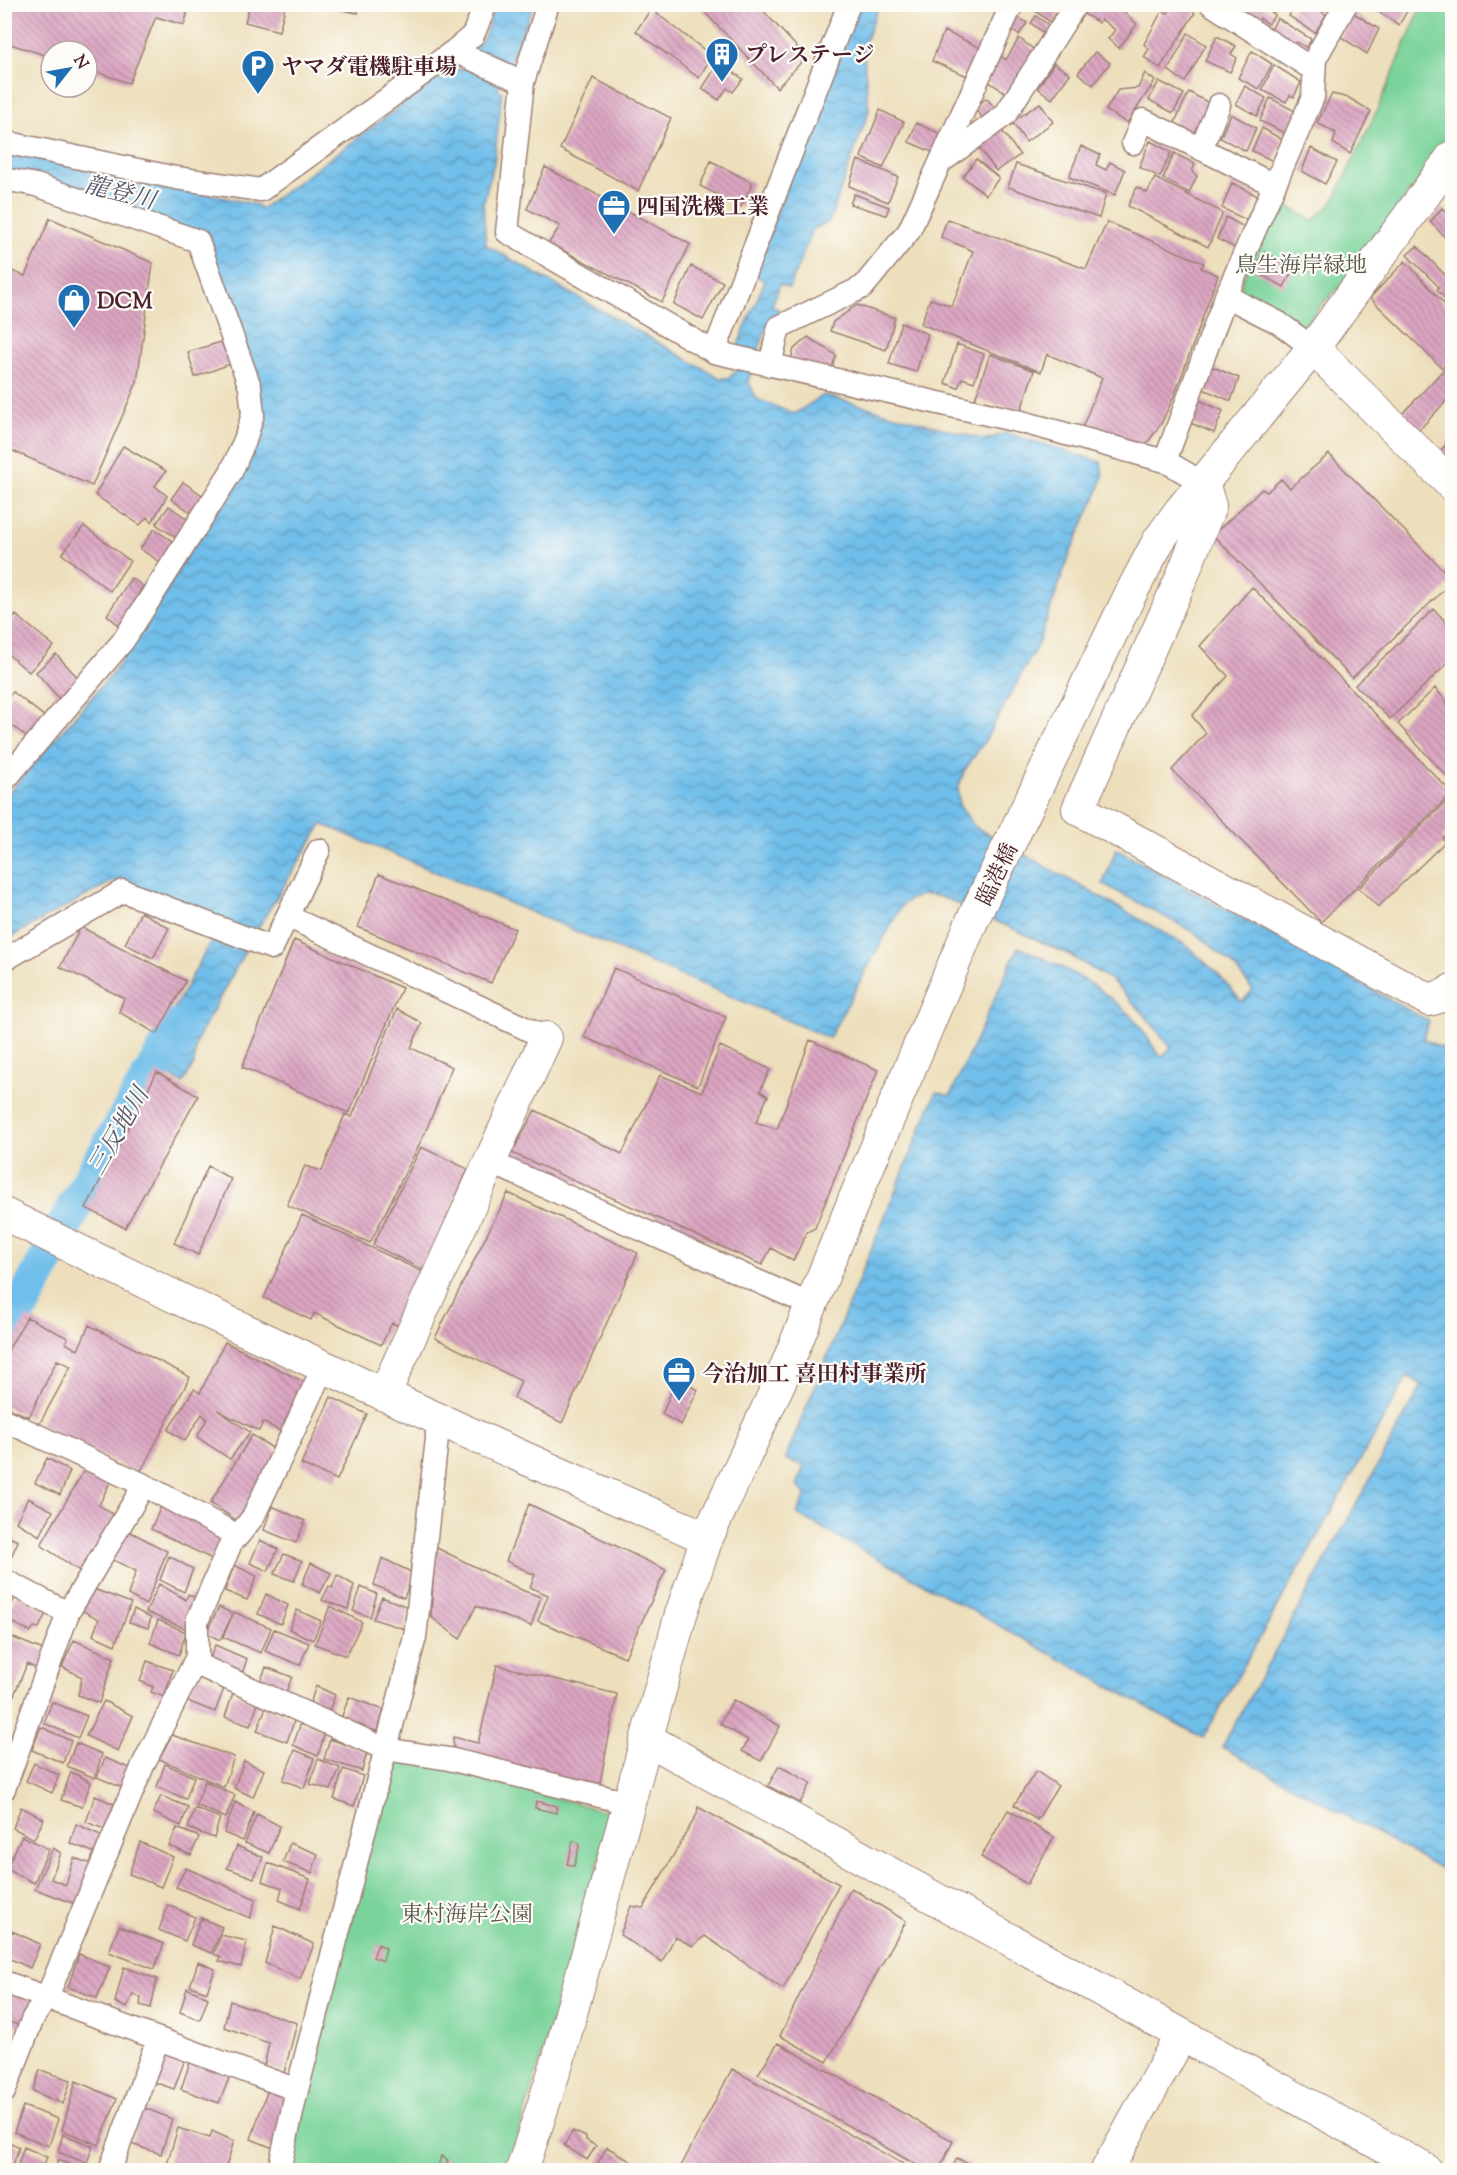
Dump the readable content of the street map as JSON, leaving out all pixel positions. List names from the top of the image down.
{
  "streets": {
    "street": ["臨港橋"]
  },
  "water": ["龍登川", "三反地川"],
  "parks": ["鳥生海岸緑地", "東村海岸公園"],
  "places": {
    "building": ["プレステージ"],
    "parking": ["ヤマダ電機駐車場"],
    "office": ["四国洗機工業", "今治加工 喜田村事業所"],
    "shop": ["DCM"]
  },
  "north": "top right"
}
